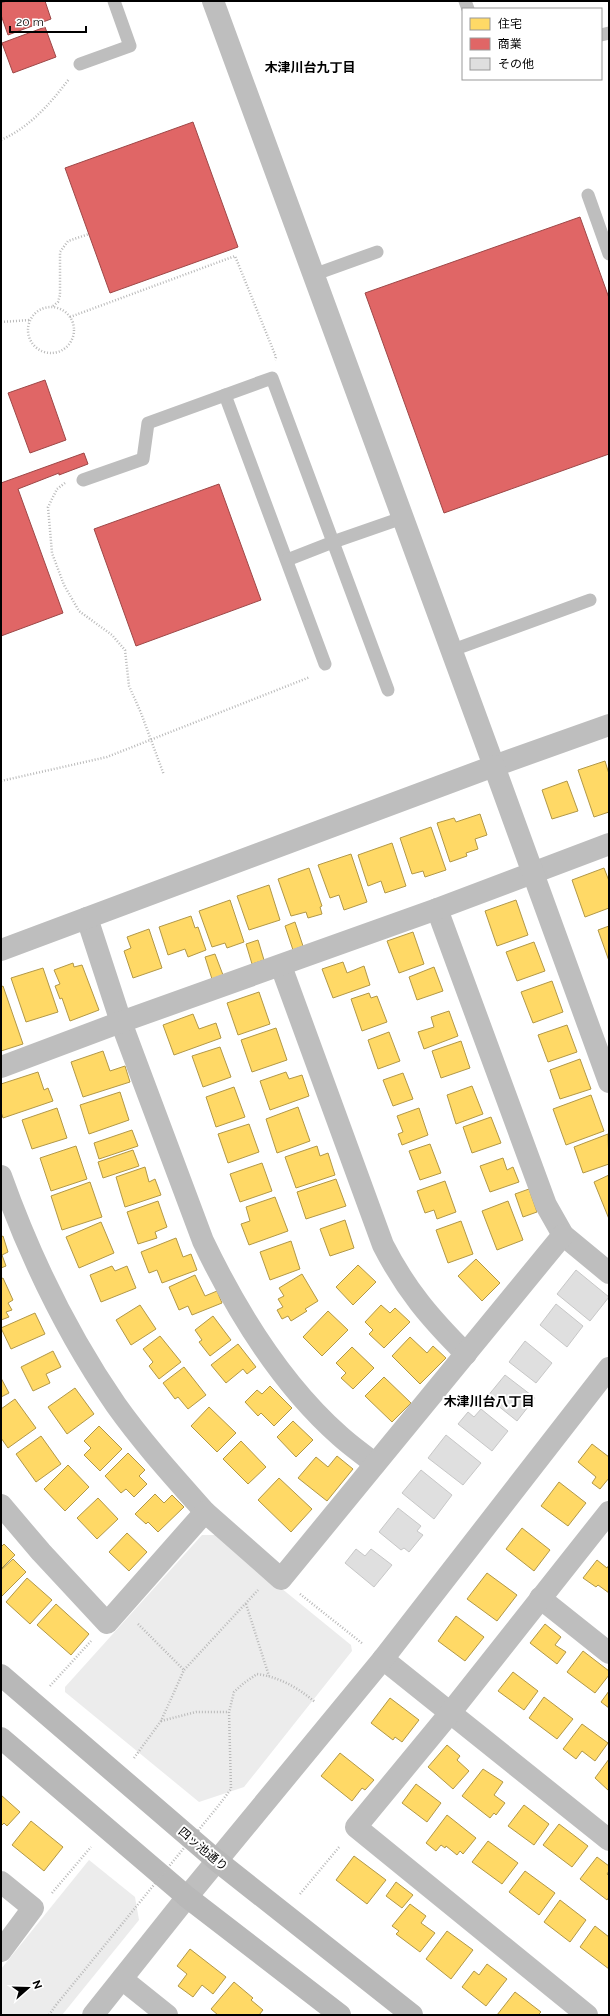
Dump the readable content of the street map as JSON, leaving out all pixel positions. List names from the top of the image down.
{
  "streets": {
    "main road": ["四ッ池通り"]
  },
  "districts": ["木津川台九丁目", "木津川台八丁目"],
  "legend": ["住宅", "商業", "その他"],
  "scale_bar": "20 m",
  "north": "right"
}
